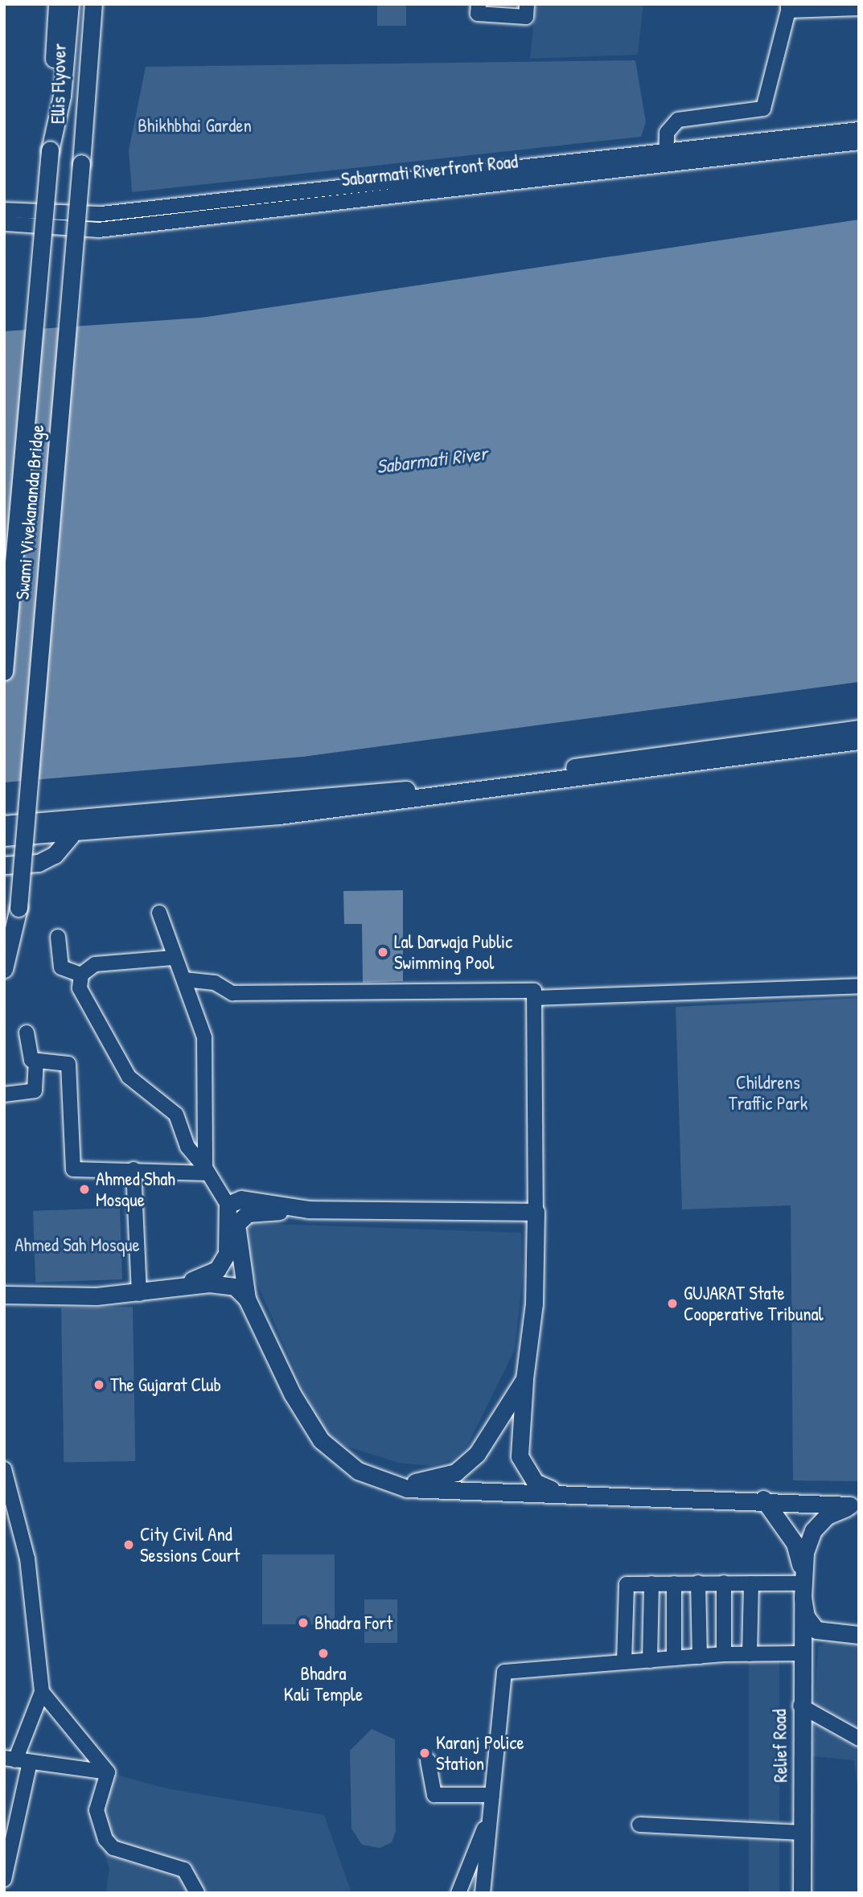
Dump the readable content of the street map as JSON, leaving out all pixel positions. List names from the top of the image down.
{
  "streets": {
    "main road": ["Ellis Flyover", "Swami Vivekananda Bridge", "Relief Road"],
    "street": ["Sabarmati Riverfront Road"]
  },
  "crossings": [
    ["Ellis Flyover", "Swami Vivekananda Bridge"]
  ],
  "water": ["Sabarmati River"],
  "parks": ["Bhikhbhai Garden", "Childrens Traffic Park", "Ahmed Sah Mosque"],
  "places": [
    "Lal Darwaja Public Swimming Pool",
    "Ahmed Shah Mosque",
    "GUJARAT State Cooperative Tribunal",
    "The Gujarat Club",
    "City Civil And Sessions Court",
    "Bhadra Fort",
    "Bhadra Kali Temple",
    "Karanj Police Station"
  ]
}
